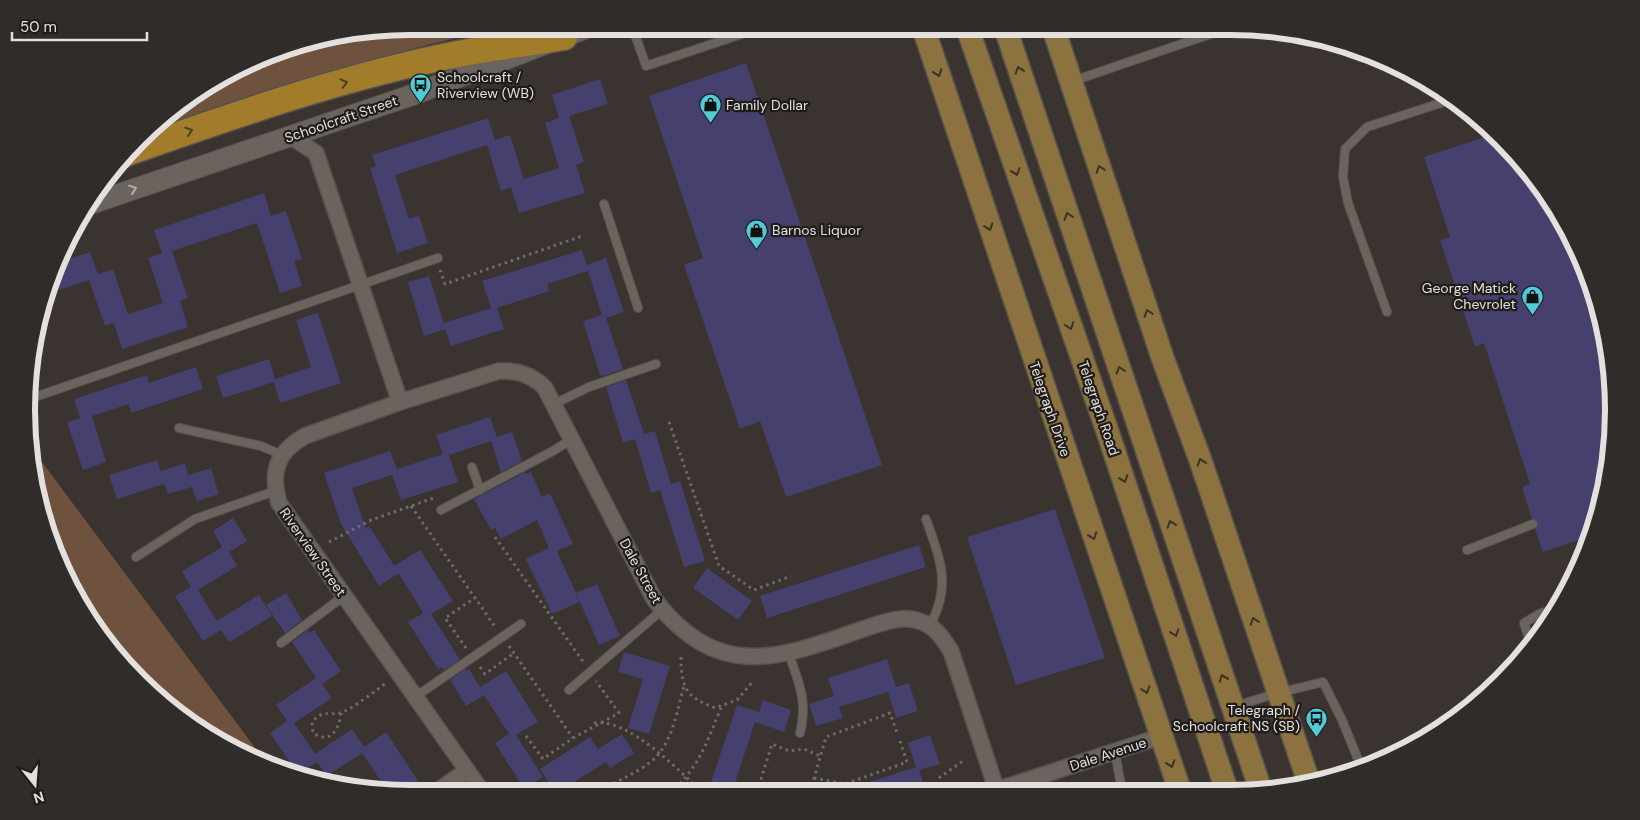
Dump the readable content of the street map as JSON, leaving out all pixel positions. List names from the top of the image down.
{
  "streets": {
    "main road": ["Schoolcraft Street", "Telegraph Road", "Telegraph Drive"],
    "street": ["Riverview Street", "Dale Street", "Dale Avenue"]
  },
  "crossings": [
    ["Telegraph Drive", "Dale Avenue"]
  ],
  "one_way": ["Schoolcraft Street"],
  "places": {
    "bus stop": ["Schoolcraft / Riverview (WB)", "Telegraph / Schoolcraft NS (SB)"],
    "shop": ["Family Dollar", "Barnos Liquor", "George Matick Chevrolet"]
  },
  "scale_bar": "50 m",
  "north": "bottom"
}
